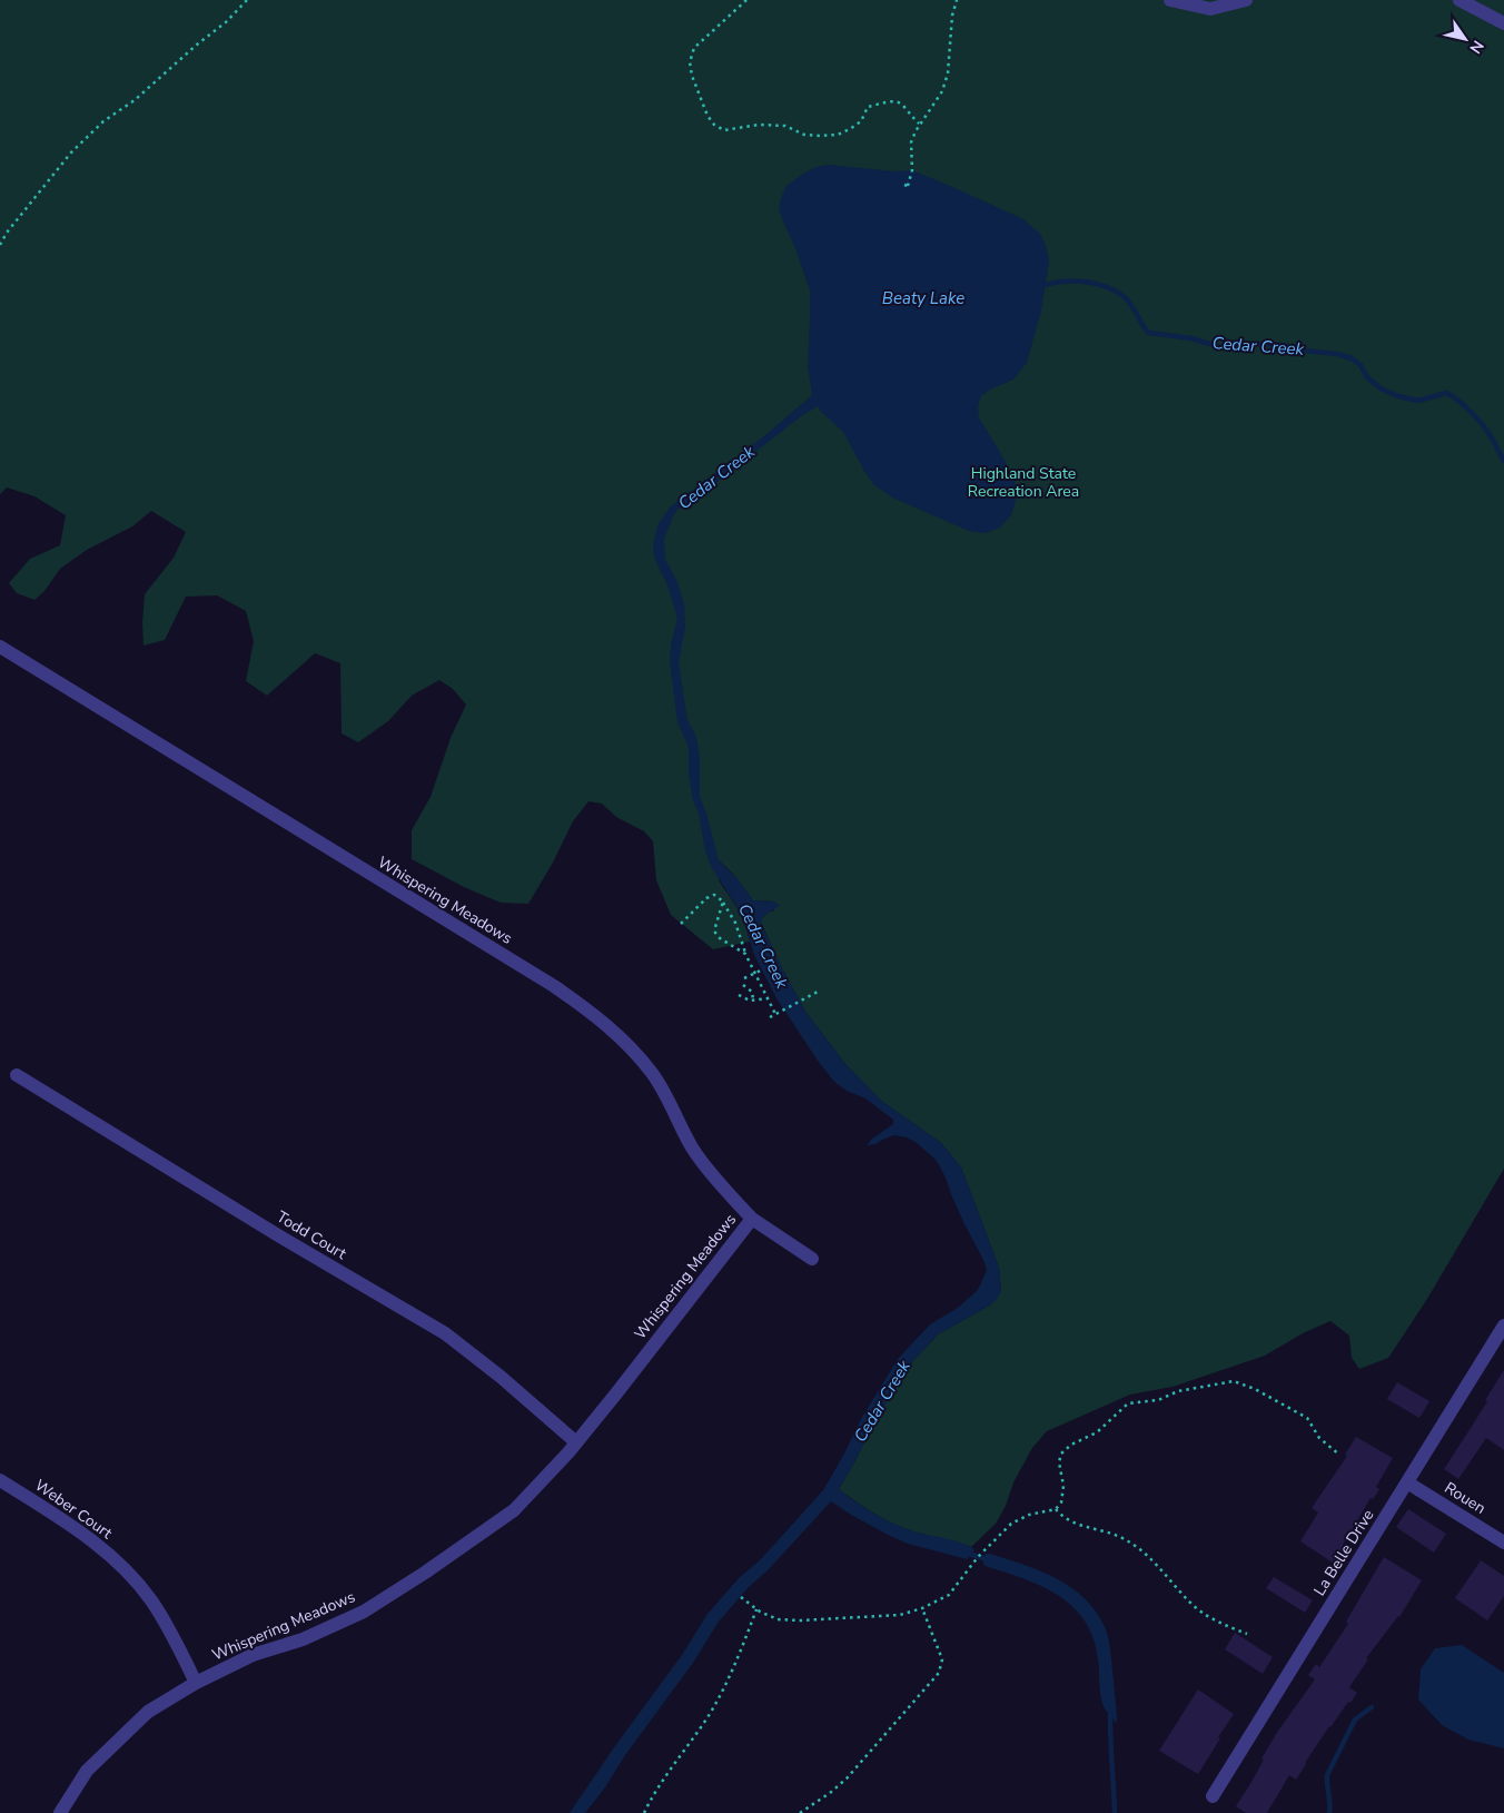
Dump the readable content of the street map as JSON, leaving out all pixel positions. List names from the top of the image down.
{
  "streets": {
    "street": [
      "Whispering Meadows",
      "Todd Court",
      "Rouen",
      "Weber Court",
      "La Belle Drive"
    ]
  },
  "crossings": [
    ["Whispering Meadows", "Todd Court"],
    ["Whispering Meadows", "Weber Court"],
    ["Rouen", "La Belle Drive"]
  ],
  "water": ["Beaty Lake", "Cedar Creek"],
  "parks": ["Highland State Recreation Area"],
  "north": "bottom right"
}
